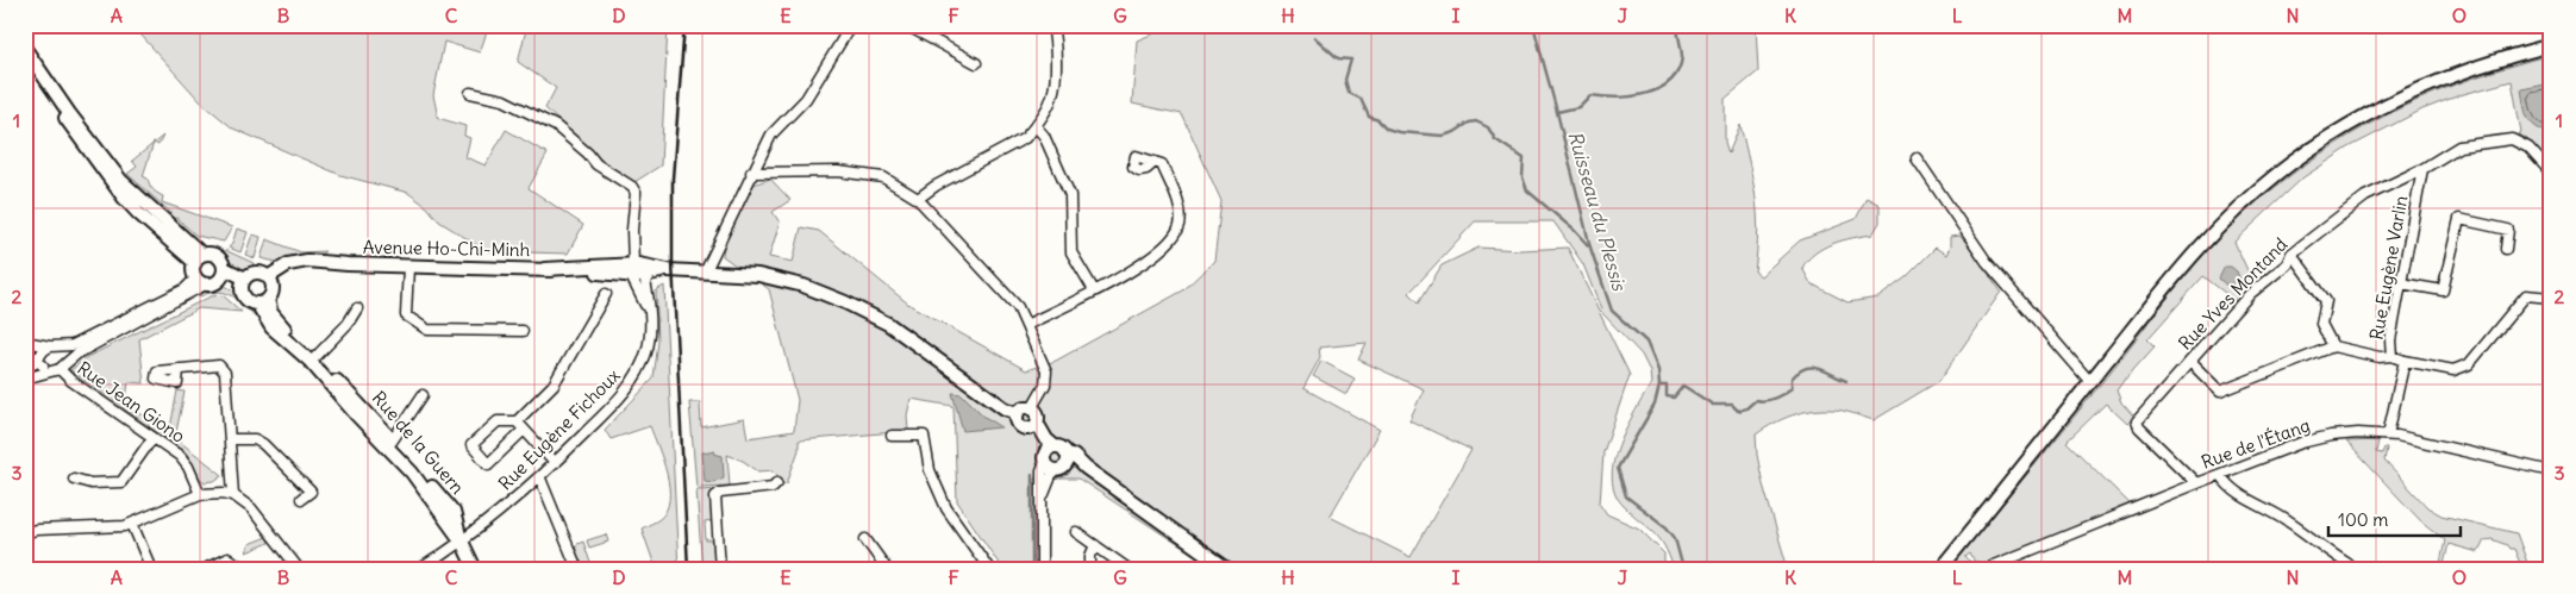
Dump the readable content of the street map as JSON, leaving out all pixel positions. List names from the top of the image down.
{
  "streets": {
    "main road": ["Avenue Ho-Chi-Minh", "Rue de la Guern"],
    "street": [
      "Rue Eugène Varlin",
      "Rue Yves Montand",
      "Rue Jean Giono",
      "Rue Eugène Fichoux",
      "Rue de l'Étang"
    ]
  },
  "crossings": [
    ["Avenue Ho-Chi-Minh", "Rue Eugène Fichoux"],
    ["Avenue Ho-Chi-Minh", "Rue de la Guern"],
    ["Rue Eugène Varlin", "Rue Yves Montand"],
    ["Rue Eugène Varlin", "Rue de l'Étang"],
    ["Rue Yves Montand", "Rue de l'Étang"],
    ["Rue Eugène Fichoux", "Rue de la Guern"]
  ],
  "water": ["Ruisseau du Plessis"],
  "scale_bar": "100 m",
  "grid": {
    "columns": [
      "A",
      "B",
      "C",
      "D",
      "E",
      "F",
      "G",
      "H",
      "I",
      "J",
      "K",
      "L",
      "M",
      "N",
      "O"
    ],
    "rows": ["1", "2", "3"]
  }
}
